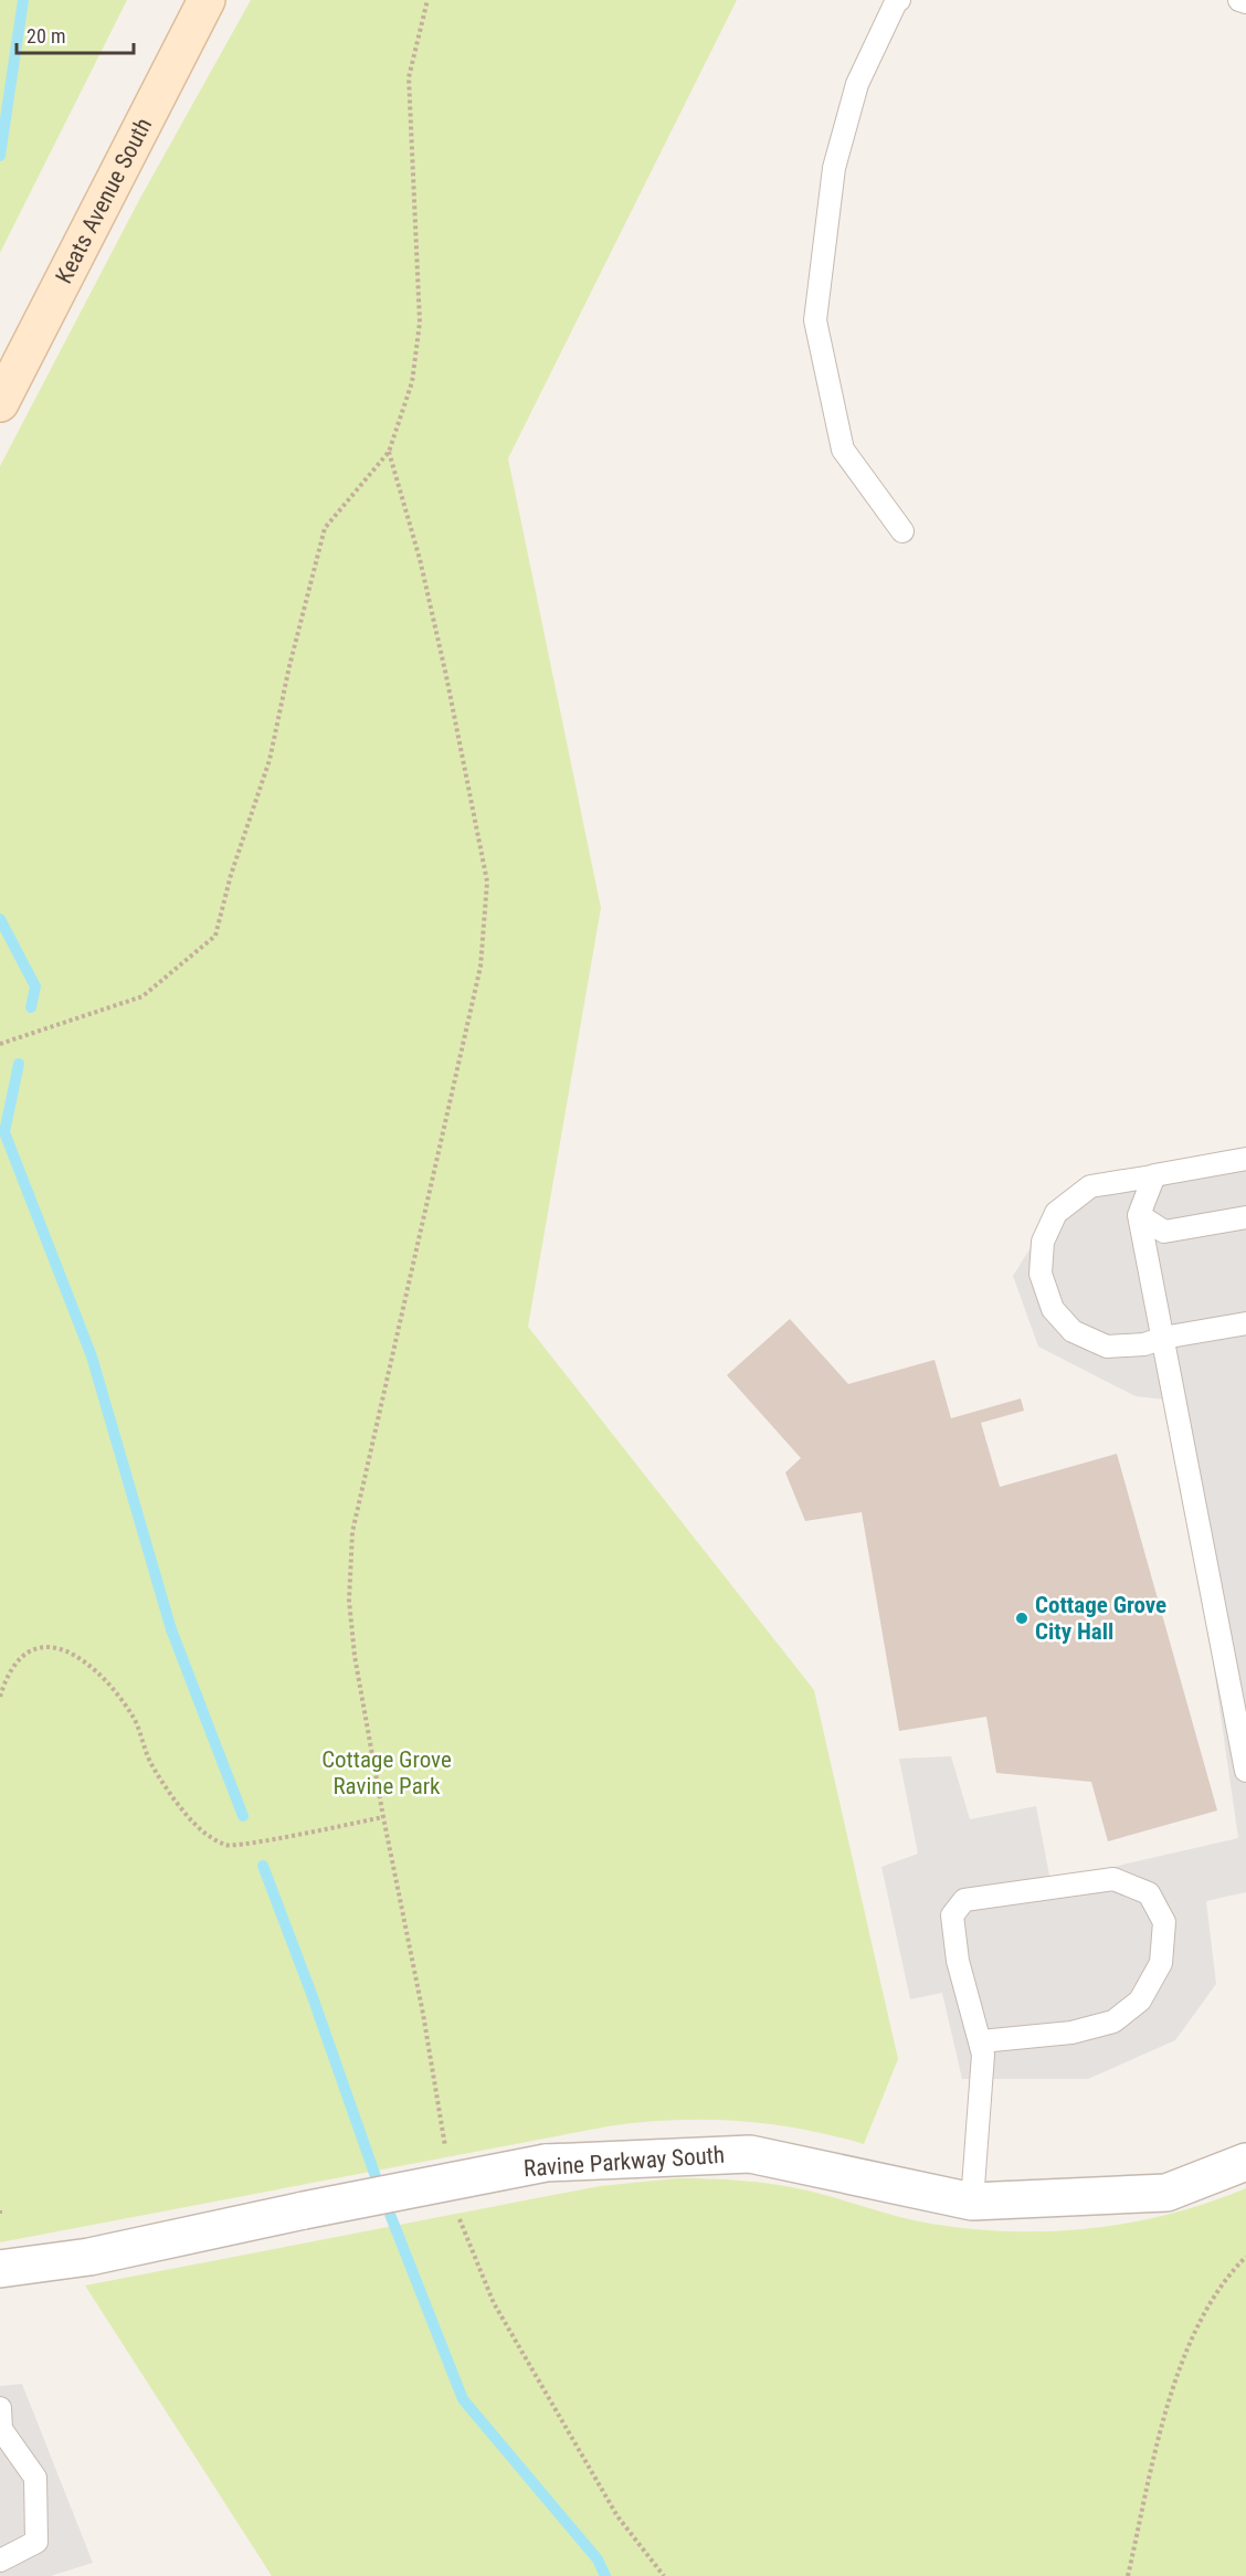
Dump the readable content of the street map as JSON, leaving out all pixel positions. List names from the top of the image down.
{
  "streets": {
    "main road": ["Keats Avenue South"],
    "street": ["Ravine Parkway South"]
  },
  "parks": ["Cottage Grove Ravine Park"],
  "places": ["Cottage Grove City Hall"],
  "scale_bar": "20 m"
}
